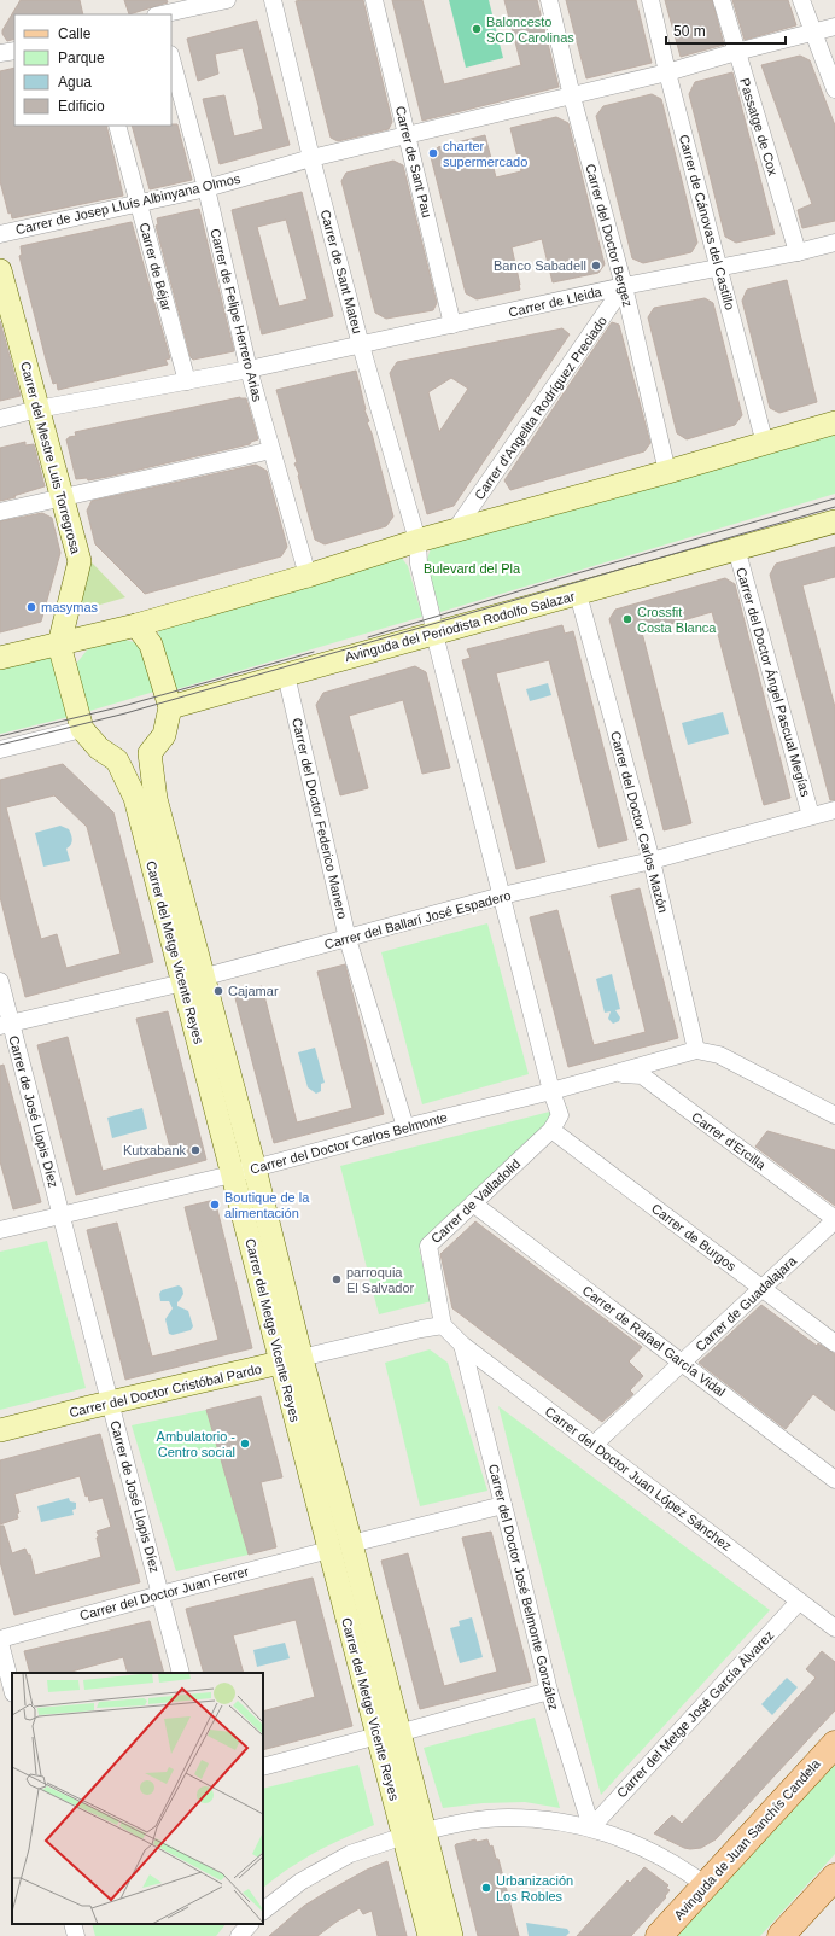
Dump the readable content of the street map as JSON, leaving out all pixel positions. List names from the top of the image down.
{
  "streets": {
    "main road": ["Avinguda de Juan Sanchís Candela"],
    "street": [
      "Passatge de Cox",
      "Carrer de Sant Pau",
      "Carrer de Josep Lluís Albinyana Olmos",
      "Carrer de Cánovas del Castillo",
      "Carrer del Doctor Bergez",
      "Carrer de Béjar",
      "Carrer de Sant Mateu",
      "Carrer de Lleida",
      "Carrer de Felipe Herrero Arias",
      "Carrer d'Angelita Rodríguez Preciado",
      "Carrer del Mestre Luis Torregrosa",
      "Avinguda del Periodista Rodolfo Salazar",
      "Carrer del Doctor Ángel Pascual Megías",
      "Carrer del Doctor Federico Manero",
      "Carrer del Doctor Carlos Mazón",
      "Carrer del Ballarí José Espadero",
      "Carrer del Metge Vicente Reyes",
      "Carrer de José Llopis Díez",
      "Carrer d'Ercilla",
      "Carrer del Doctor Carlos Belmonte",
      "Carrer de Valladolid",
      "Carrer de Burgos",
      "Carrer de Guadalajara",
      "Carrer de Rafael García Vidal",
      "Carrer del Doctor Cristóbal Pardo",
      "Carrer del Doctor Juan López Sánchez",
      "Carrer del Doctor José Belmonte González",
      "Carrer del Doctor Juan Ferrer",
      "Carrer del Metge José García Álvarez"
    ]
  },
  "crossings": [
    ["Passatge de Cox", "Carrer de Josep Lluís Albinyana Olmos"],
    ["Passatge de Cox", "Carrer de Lleida"],
    ["Carrer de Sant Pau", "Carrer de Josep Lluís Albinyana Olmos"],
    ["Carrer de Sant Pau", "Carrer de Lleida"],
    ["Carrer de Josep Lluís Albinyana Olmos", "Carrer de Cánovas del Castillo"],
    ["Carrer de Josep Lluís Albinyana Olmos", "Carrer del Doctor Bergez"],
    ["Carrer de Josep Lluís Albinyana Olmos", "Carrer de Béjar"],
    ["Carrer de Josep Lluís Albinyana Olmos", "Carrer de Sant Mateu"],
    ["Carrer de Josep Lluís Albinyana Olmos", "Carrer de Felipe Herrero Arias"],
    ["Carrer de Cánovas del Castillo", "Carrer de Lleida"],
    ["Carrer del Doctor Bergez", "Carrer de Lleida"],
    ["Carrer del Doctor Bergez", "Carrer d'Angelita Rodríguez Preciado"],
    ["Carrer de Béjar", "Carrer de Lleida"],
    ["Carrer de Sant Mateu", "Carrer de Lleida"],
    ["Carrer de Sant Mateu", "Avinguda del Periodista Rodolfo Salazar"],
    ["Carrer de Sant Mateu", "Carrer del Ballarí José Espadero"],
    ["Carrer de Sant Mateu", "Carrer del Doctor Carlos Belmonte"],
    ["Carrer de Lleida", "Carrer de Felipe Herrero Arias"],
    ["Carrer de Lleida", "Carrer d'Angelita Rodríguez Preciado"],
    ["Carrer de Lleida", "Carrer del Mestre Luis Torregrosa"],
    ["Carrer del Mestre Luis Torregrosa", "Avinguda del Periodista Rodolfo Salazar"],
    ["Carrer del Mestre Luis Torregrosa", "Carrer del Metge Vicente Reyes"],
    ["Avinguda del Periodista Rodolfo Salazar", "Carrer del Doctor Ángel Pascual Megías"],
    ["Avinguda del Periodista Rodolfo Salazar", "Carrer del Doctor Federico Manero"],
    ["Avinguda del Periodista Rodolfo Salazar", "Carrer del Doctor Carlos Mazón"],
    ["Avinguda del Periodista Rodolfo Salazar", "Carrer del Metge Vicente Reyes"],
    ["Carrer del Doctor Ángel Pascual Megías", "Carrer del Ballarí José Espadero"],
    ["Carrer del Doctor Federico Manero", "Carrer del Ballarí José Espadero"],
    ["Carrer del Doctor Federico Manero", "Carrer del Doctor Carlos Belmonte"],
    ["Carrer del Doctor Carlos Mazón", "Carrer del Ballarí José Espadero"],
    ["Carrer del Doctor Carlos Mazón", "Carrer del Doctor Carlos Belmonte"],
    ["Carrer del Ballarí José Espadero", "Carrer del Metge Vicente Reyes"],
    ["Carrer del Ballarí José Espadero", "Carrer de José Llopis Díez"],
    ["Carrer del Metge Vicente Reyes", "Carrer del Doctor Carlos Belmonte"],
    ["Carrer del Metge Vicente Reyes", "Carrer del Doctor Cristóbal Pardo"],
    ["Carrer del Metge Vicente Reyes", "Carrer del Doctor Juan Ferrer"],
    ["Carrer de José Llopis Díez", "Carrer del Doctor Carlos Belmonte"],
    ["Carrer de José Llopis Díez", "Carrer del Doctor Cristóbal Pardo"],
    ["Carrer de José Llopis Díez", "Carrer del Doctor Juan Ferrer"],
    ["Carrer d'Ercilla", "Carrer del Doctor Carlos Belmonte"],
    ["Carrer d'Ercilla", "Carrer de Guadalajara"],
    ["Carrer de Valladolid", "Carrer de Burgos"],
    ["Carrer de Valladolid", "Carrer de Rafael García Vidal"],
    ["Carrer de Valladolid", "Carrer del Doctor Cristóbal Pardo"],
    ["Carrer de Valladolid", "Carrer del Doctor Juan López Sánchez"],
    ["Carrer de Burgos", "Carrer de Guadalajara"],
    ["Carrer de Guadalajara", "Carrer de Rafael García Vidal"],
    ["Carrer de Guadalajara", "Carrer del Doctor Juan López Sánchez"],
    ["Carrer del Doctor Cristóbal Pardo", "Carrer del Doctor Juan López Sánchez"],
    ["Carrer del Doctor Juan López Sánchez", "Carrer del Doctor José Belmonte González"],
    ["Carrer del Doctor Juan López Sánchez", "Carrer del Metge José García Álvarez"],
    ["Carrer del Doctor José Belmonte González", "Carrer del Metge José García Álvarez"]
  ],
  "parks": ["Bulevard del Pla"],
  "places": [
    "Baloncesto SCD Carolinas",
    "charter supermercado",
    "Banco Sabadell",
    "masymas",
    "Crossfit Costa Blanca",
    "Cajamar",
    "Kutxabank",
    "Boutique de la alimentación",
    "parroquia El Salvador",
    "Ambulatorio - Centro social",
    "Urbanización Los Robles"
  ],
  "legend": [
    "Calle",
    "Parque",
    "Agua",
    "Edificio"
  ],
  "scale_bar": "50 m"
}
